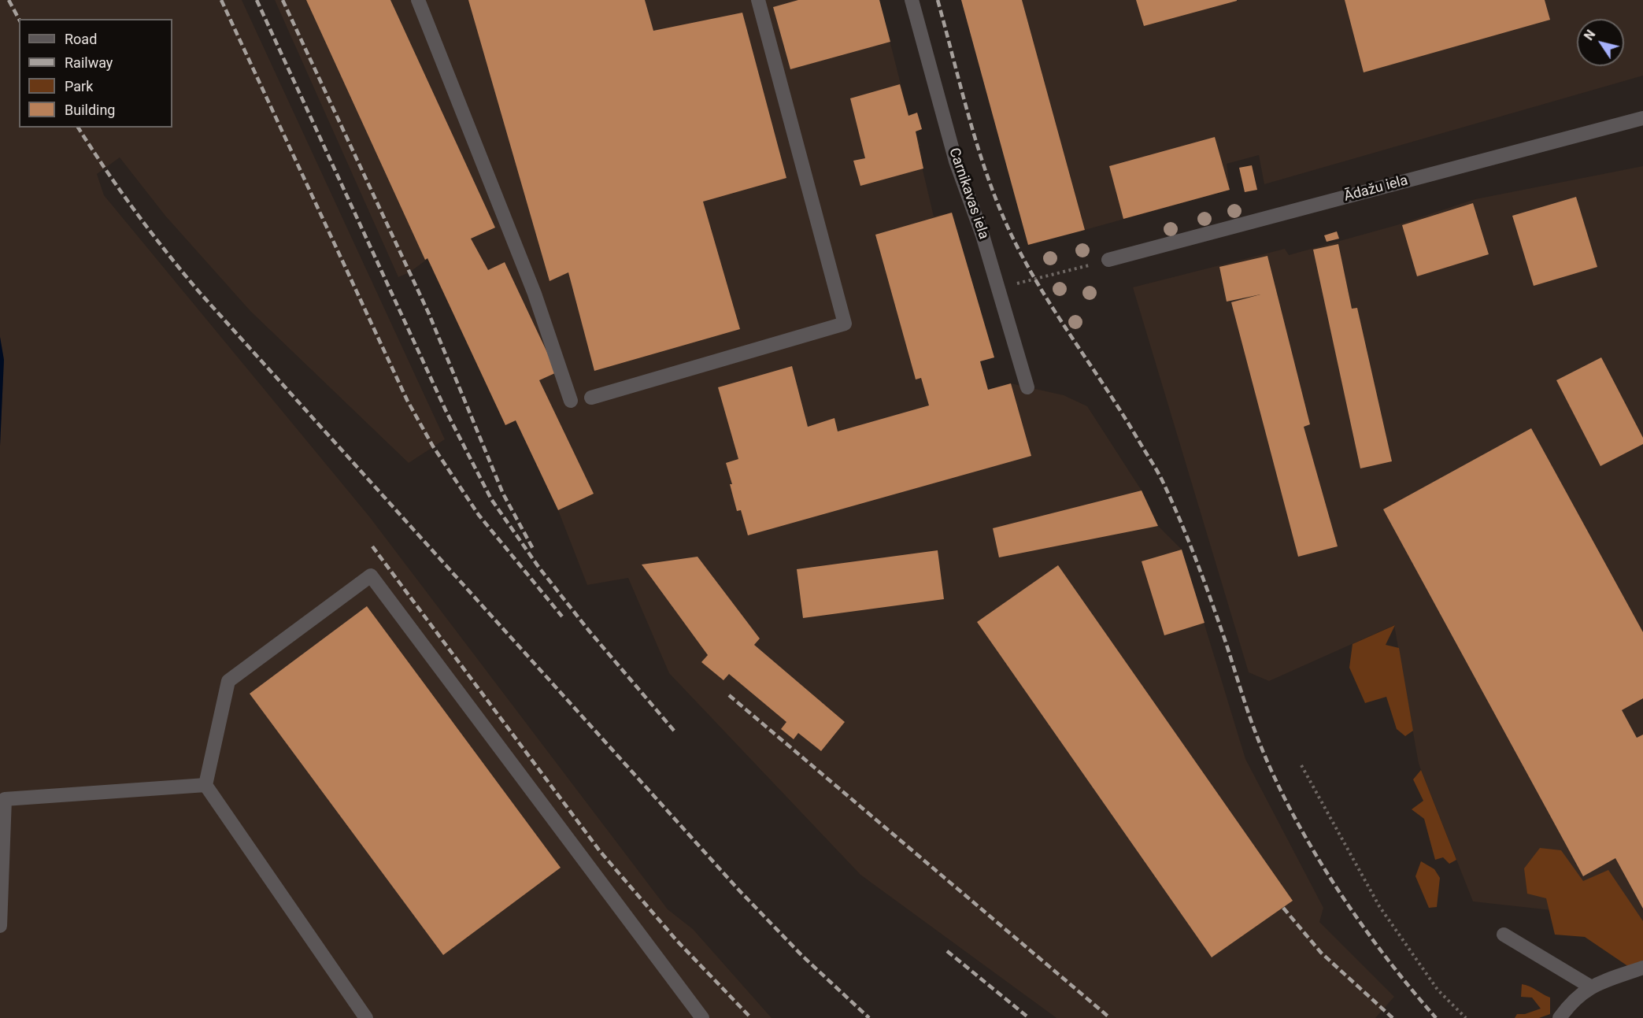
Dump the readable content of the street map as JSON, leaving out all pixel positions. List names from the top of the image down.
{
  "streets": {
    "street": ["Ādažu iela", "Carnikavas iela"]
  },
  "legend": [
    "Road",
    "Railway",
    "Park",
    "Building"
  ],
  "north": "top left"
}
